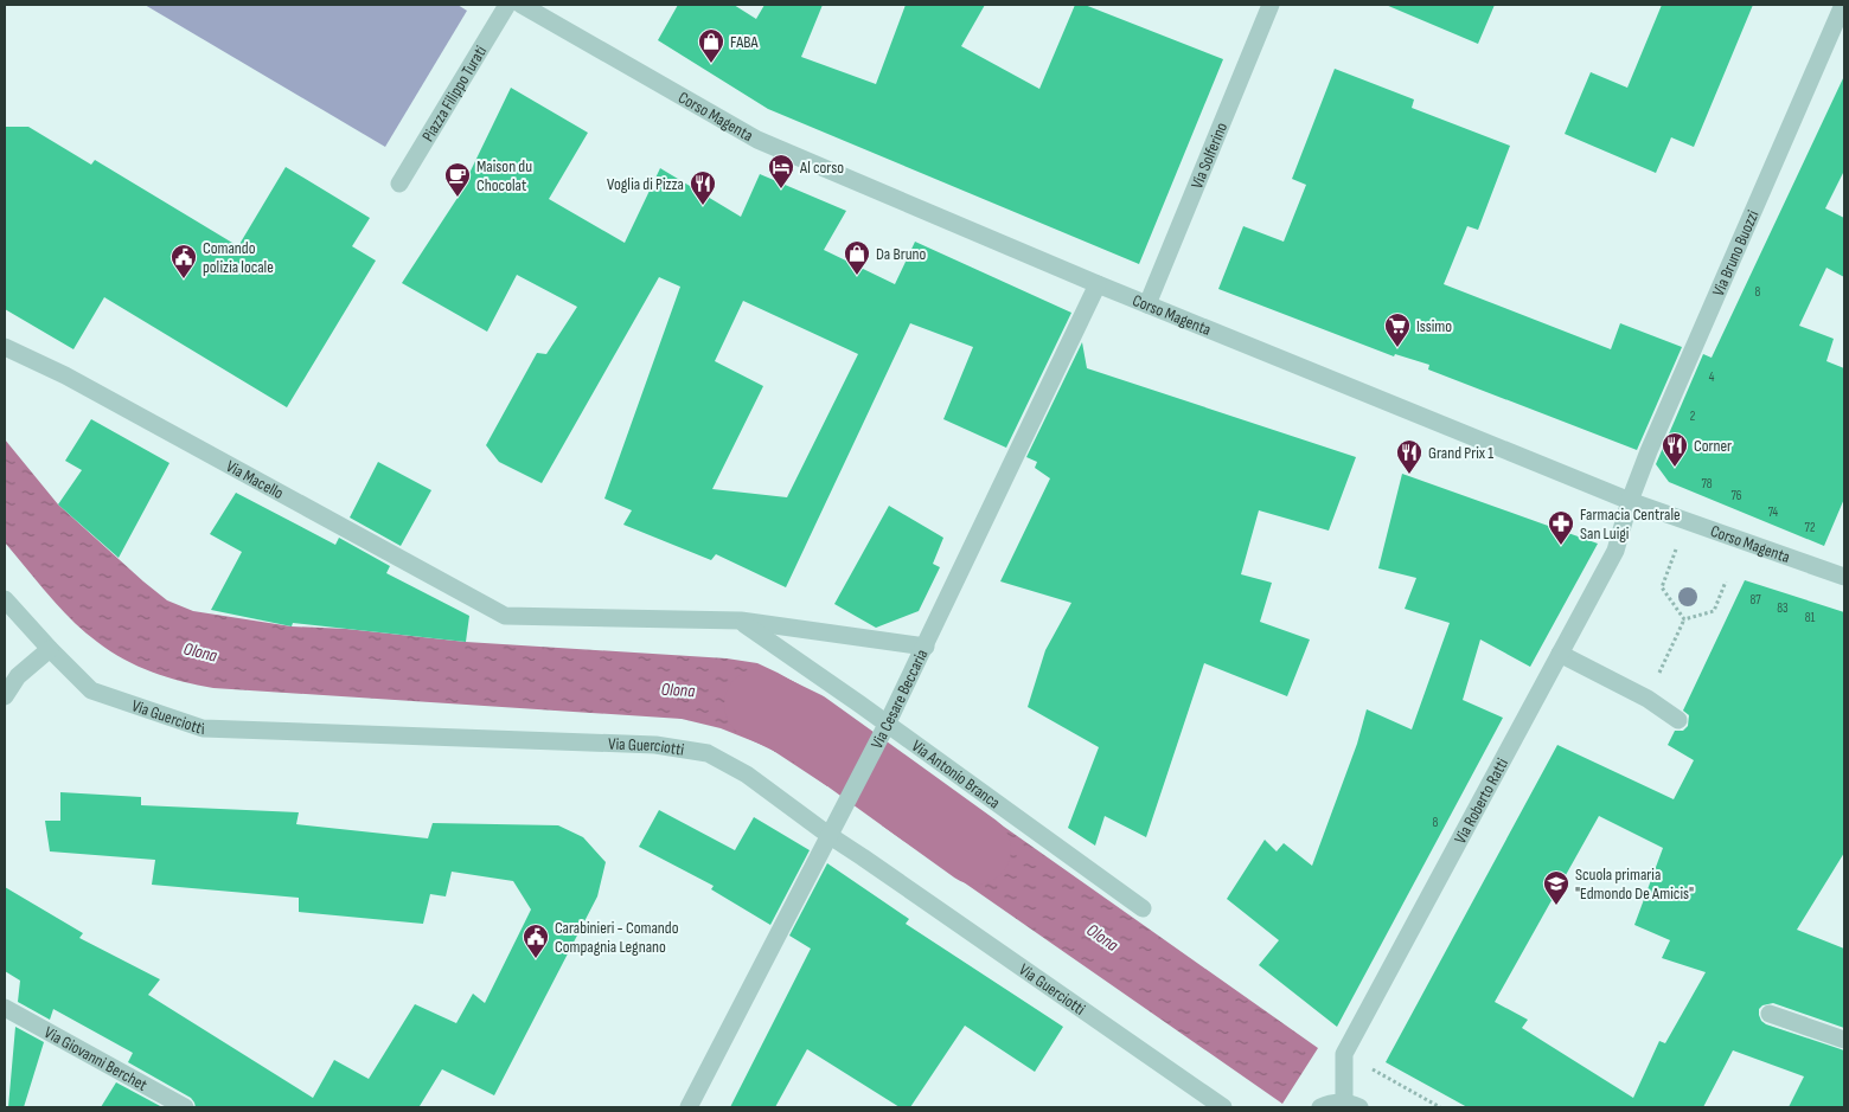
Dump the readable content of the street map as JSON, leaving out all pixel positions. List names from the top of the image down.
{
  "streets": {
    "street": [
      "Piazza Filippo Turati",
      "Corso Magenta",
      "Via Solferino",
      "Via Bruno Buozzi",
      "Via Macello",
      "Via Cesare Beccaria",
      "Via Guerciotti",
      "Via Antonio Branca",
      "Via Roberto Ratti",
      "Via Giovanni Berchet"
    ]
  },
  "crossings": [
    ["Corso Magenta", "Via Solferino"],
    ["Corso Magenta", "Via Bruno Buozzi"],
    ["Corso Magenta", "Via Cesare Beccaria"],
    ["Corso Magenta", "Via Roberto Ratti"],
    ["Via Bruno Buozzi", "Via Roberto Ratti"],
    ["Via Macello", "Via Antonio Branca"],
    ["Via Cesare Beccaria", "Via Guerciotti"],
    ["Via Cesare Beccaria", "Via Antonio Branca"]
  ],
  "water": ["Olona"],
  "places": {
    "shop": ["FABA", "Da Bruno"],
    "hotel": ["Al corso"],
    "cafe": ["Maison du Chocolat"],
    "restaurant": ["Voglia di Pizza", "Corner", "Grand Prix 1"],
    "public building": ["Comando polizia locale", "Carabinieri - Comando Compagnia Legnano"],
    "supermarket": ["Issimo"],
    "pharmacy": ["Farmacia Centrale San Luigi"],
    "school or university": ["Scuola primaria \"Edmondo De Amicis\""]
  },
  "house_numbers": [
    "8",
    "4",
    "2",
    "78",
    "76",
    "74",
    "72",
    "87",
    "83",
    "81",
    "8"
  ]
}
